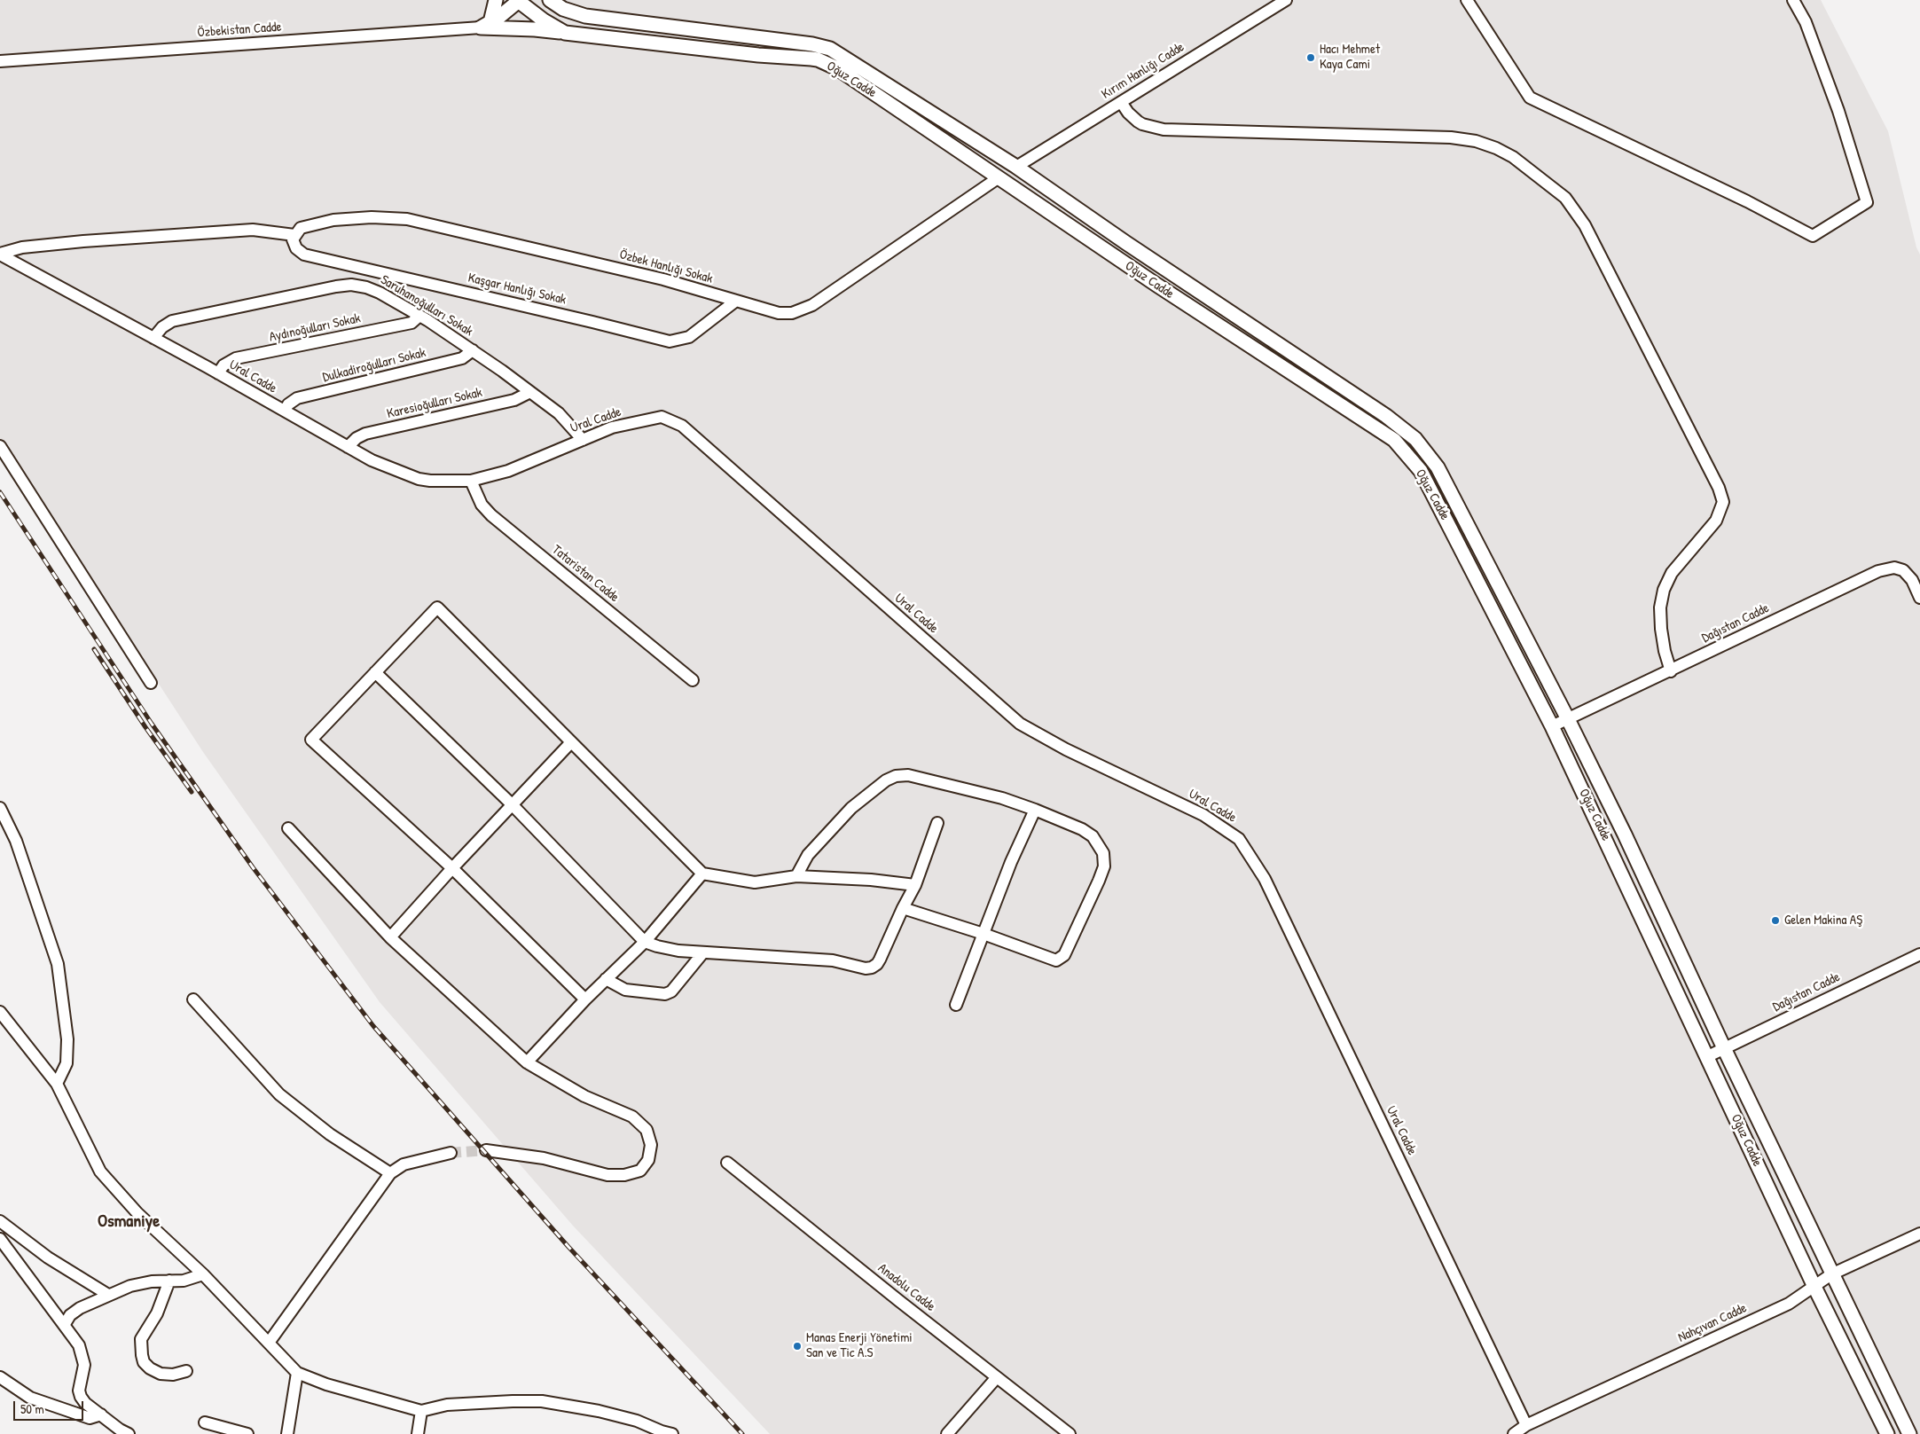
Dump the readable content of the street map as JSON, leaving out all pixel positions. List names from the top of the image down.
{
  "streets": {
    "street": [
      "Özbekistan Cadde",
      "Kırım Hanlığı Cadde",
      "Oğuz Cadde",
      "Özbek Hanlığı Sokak",
      "Kaşgar Hanlığı Sokak",
      "Saruhanoğulları Sokak",
      "Aydınoğulları Sokak",
      "Dulkadiroğulları Sokak",
      "Ural Cadde",
      "Karesioğulları Sokak",
      "Tataristan Cadde",
      "Dağıstan Cadde",
      "Anadolu Cadde",
      "Nahçıvan Cadde"
    ]
  },
  "crossings": [
    ["Kırım Hanlığı Cadde", "Oğuz Cadde"],
    ["Oğuz Cadde", "Özbek Hanlığı Sokak"],
    ["Oğuz Cadde", "Dağıstan Cadde"],
    ["Oğuz Cadde", "Nahçıvan Cadde"],
    ["Özbek Hanlığı Sokak", "Kaşgar Hanlığı Sokak"],
    ["Saruhanoğulları Sokak", "Aydınoğulları Sokak"],
    ["Saruhanoğulları Sokak", "Dulkadiroğulları Sokak"],
    ["Saruhanoğulları Sokak", "Ural Cadde"],
    ["Saruhanoğulları Sokak", "Karesioğulları Sokak"],
    ["Aydınoğulları Sokak", "Ural Cadde"],
    ["Dulkadiroğulları Sokak", "Ural Cadde"],
    ["Ural Cadde", "Karesioğulları Sokak"],
    ["Ural Cadde", "Tataristan Cadde"],
    ["Ural Cadde", "Nahçıvan Cadde"]
  ],
  "districts": ["Osmaniye"],
  "places": ["Hacı Mehmet Kaya Cami", "Gelen Makina AŞ", "Manas Enerji Yönetimi San ve Tic A.S"],
  "scale_bar": "50 m"
}
